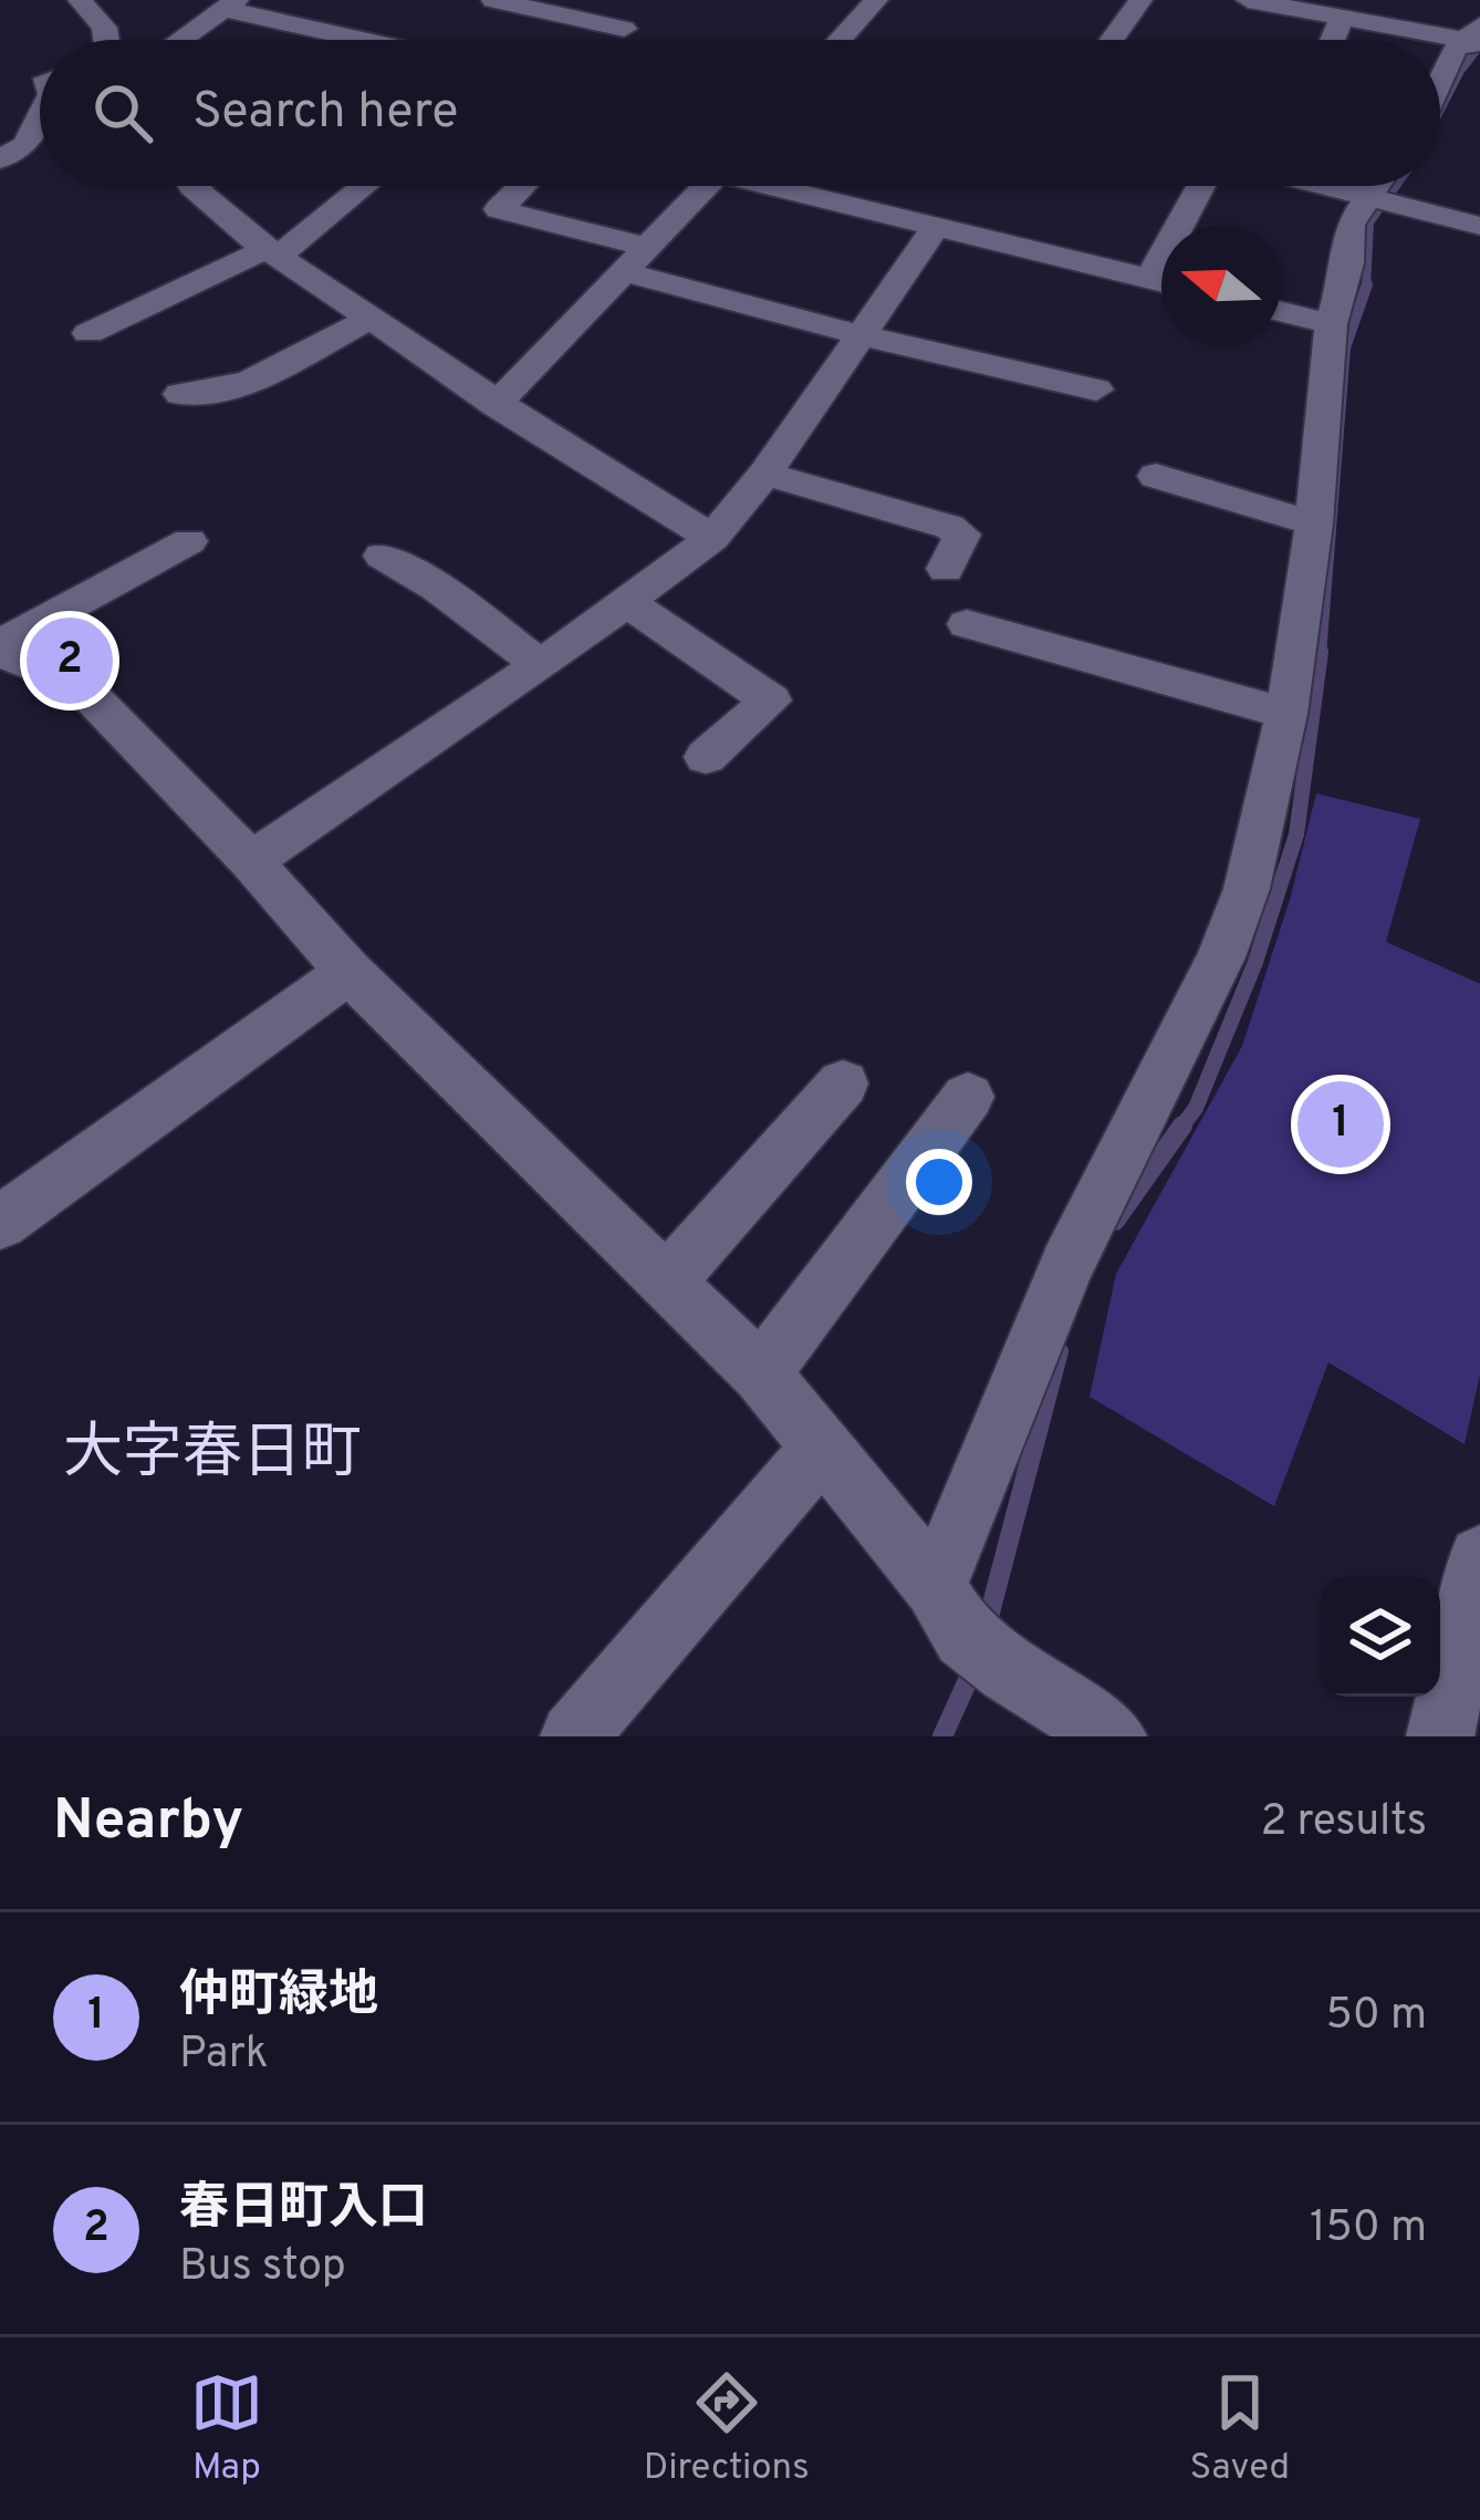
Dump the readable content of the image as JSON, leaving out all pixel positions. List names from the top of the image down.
{
  "districts": ["大字春日町"],
  "north": "left",
  "page": {
    "search": "Search here",
    "pins": ["2", "1"],
    "heading": ["Nearby", "2 results"],
    "list": [
      {
        "mark": "1",
        "name": "仲町緑地",
        "note": "Park",
        "value": "50 m"
      },
      {
        "mark": "2",
        "name": "春日町入口",
        "note": "Bus stop",
        "value": "150 m"
      }
    ],
    "nav": ["Map", "Directions", "Saved"]
  }
}
